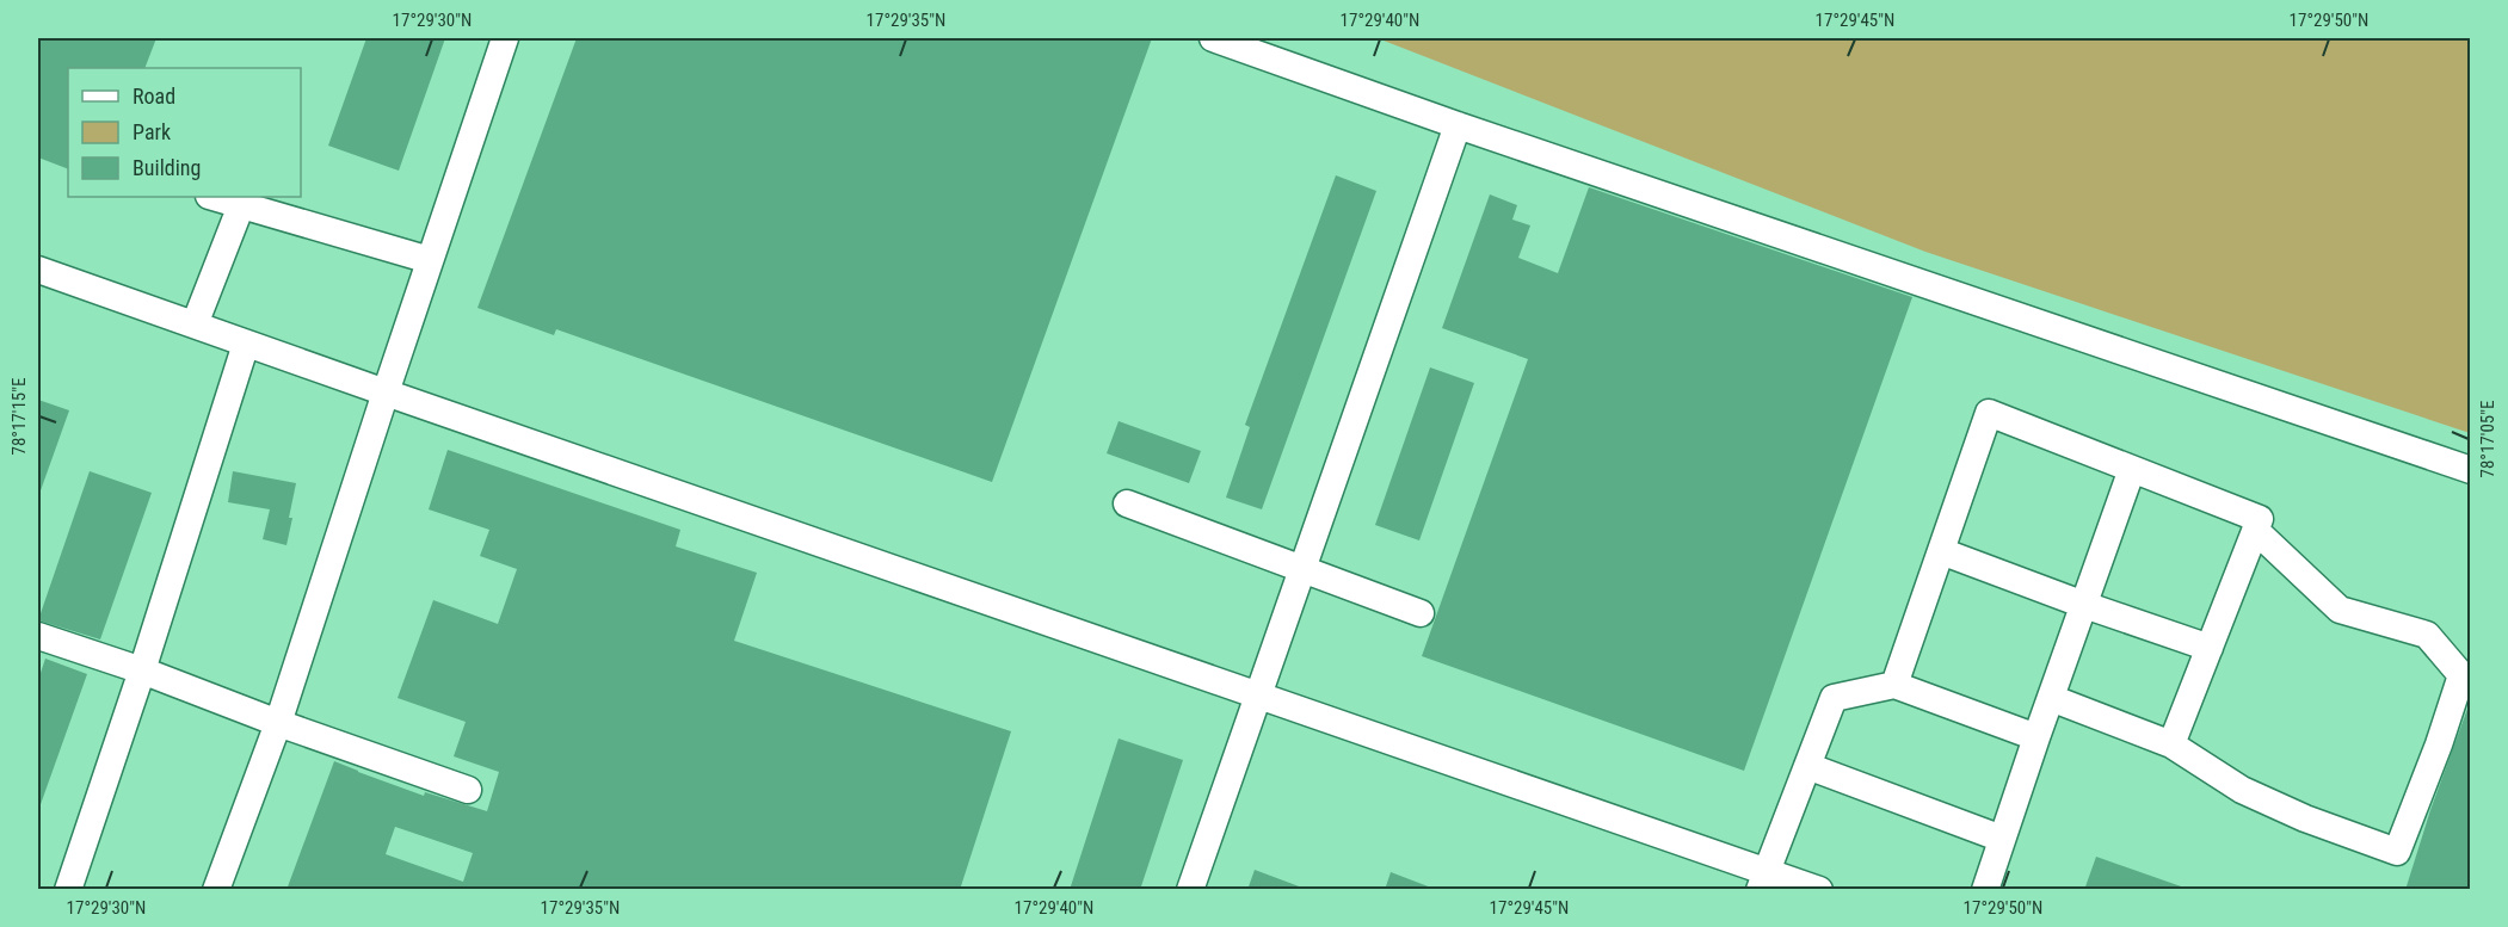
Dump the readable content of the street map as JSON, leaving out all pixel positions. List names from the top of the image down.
{
  "legend": ["Road", "Park", "Building"],
  "coordinates": [
    "17°29'30\"N",
    "17°29'35\"N",
    "17°29'40\"N",
    "17°29'45\"N",
    "17°29'50\"N",
    "78°17'15\"E",
    "78°17'05\"E"
  ]
}
